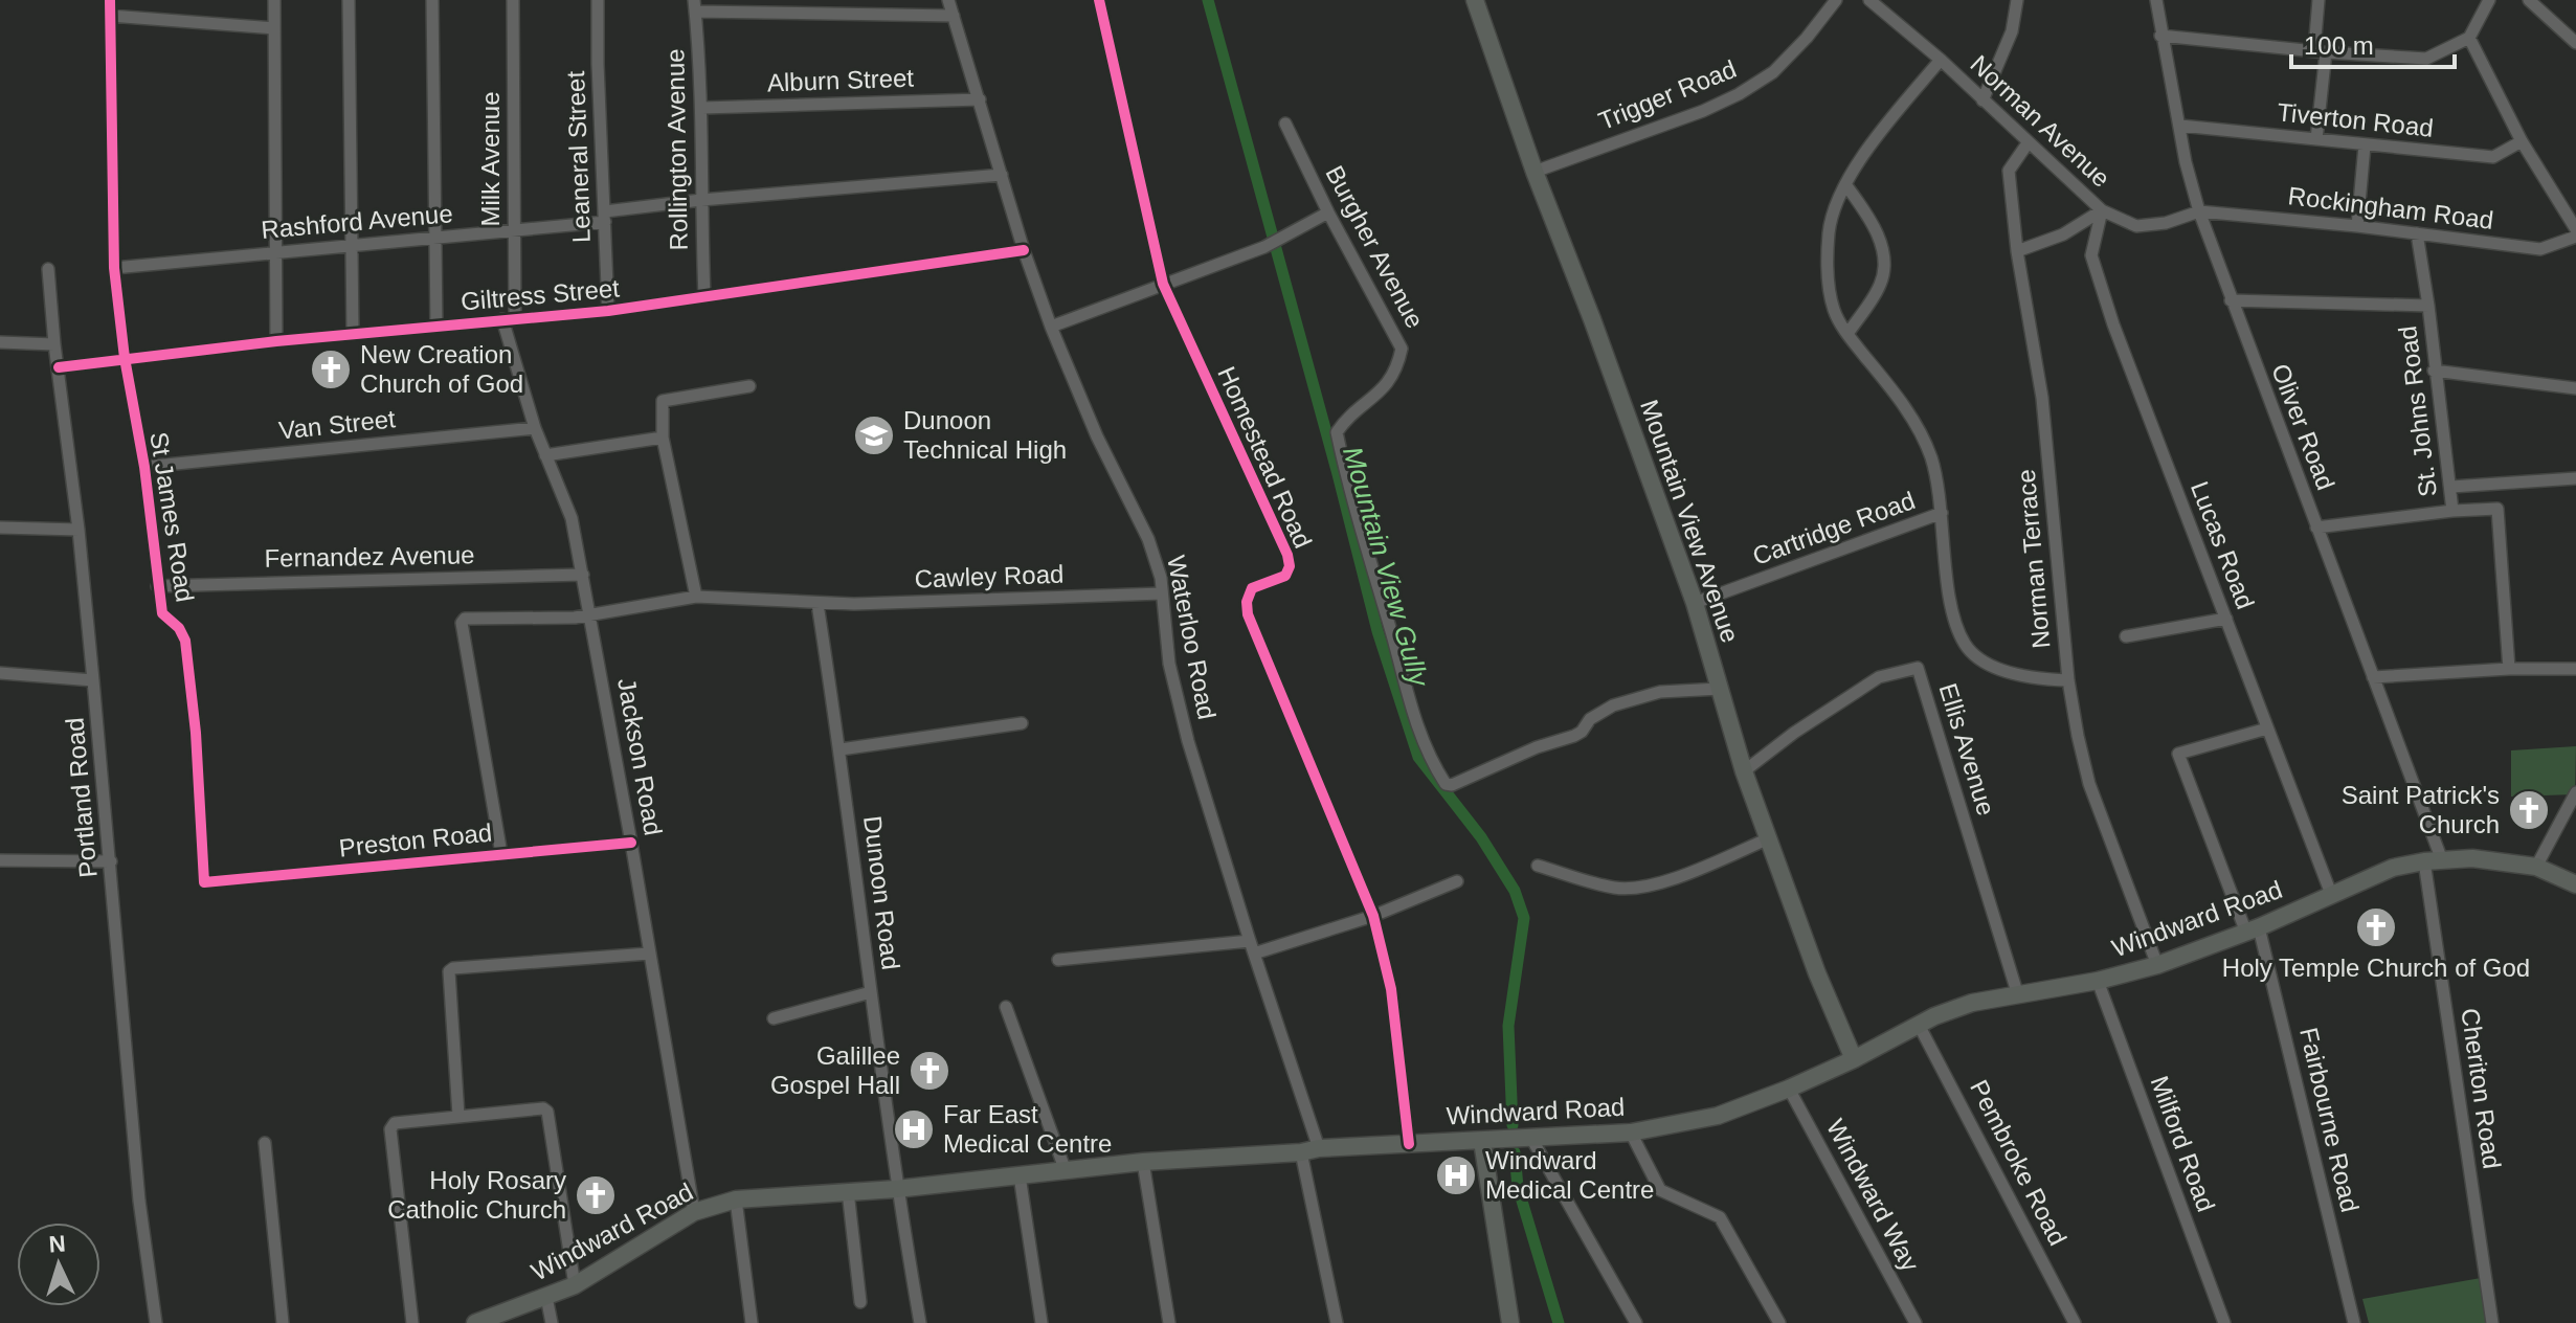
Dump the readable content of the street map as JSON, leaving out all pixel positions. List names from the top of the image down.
{
  "streets": {
    "main road": ["Mountain View Avenue", "Windward Road"],
    "street": [
      "Alburn Street",
      "Trigger Road",
      "Tiverton Road",
      "Norman Avenue",
      "Rollington Avenue",
      "Leaneral Street",
      "Milk Avenue",
      "Rockingham Road",
      "Rashford Avenue",
      "Burgher Avenue",
      "Giltress Street",
      "St. Johns Road",
      "Van Street",
      "Oliver Road",
      "Homestead Road",
      "St James Road",
      "Cartridge Road",
      "Lucas Road",
      "Fernandez Avenue",
      "Norman Terrace",
      "Cawley Road",
      "Waterloo Road",
      "Ellis Avenue",
      "Jackson Road",
      "Portland Road",
      "Preston Road",
      "Dunoon Road",
      "Cheriton Road",
      "Fairbourne Road",
      "Milford Road",
      "Pembroke Road",
      "Windward Way"
    ]
  },
  "crossings": [
    ["Alburn Street", "Rollington Avenue"],
    ["Alburn Street", "Waterloo Road"],
    ["Trigger Road", "Mountain View Avenue"],
    ["Tiverton Road", "Oliver Road"],
    ["Norman Avenue", "Rockingham Road"],
    ["Norman Avenue", "Oliver Road"],
    ["Norman Avenue", "Lucas Road"],
    ["Norman Avenue", "Norman Terrace"],
    ["Rollington Avenue", "Rashford Avenue"],
    ["Rollington Avenue", "Giltress Street"],
    ["Leaneral Street", "Rashford Avenue"],
    ["Leaneral Street", "Giltress Street"],
    ["Milk Avenue", "Rashford Avenue"],
    ["Milk Avenue", "Giltress Street"],
    ["Milk Avenue", "Jackson Road"],
    ["Rockingham Road", "St. Johns Road"],
    ["Rockingham Road", "Oliver Road"],
    ["Rashford Avenue", "St James Road"],
    ["Rashford Avenue", "Waterloo Road"],
    ["Burgher Avenue", "Mountain View Avenue"],
    ["Giltress Street", "St James Road"],
    ["Giltress Street", "Waterloo Road"],
    ["Giltress Street", "Jackson Road"],
    ["Giltress Street", "Portland Road"],
    ["Van Street", "St James Road"],
    ["Van Street", "Jackson Road"],
    ["Oliver Road", "Windward Road"],
    ["Homestead Road", "Windward Road"],
    ["St James Road", "Fernandez Avenue"],
    ["St James Road", "Preston Road"],
    ["Mountain View Avenue", "Cartridge Road"],
    ["Mountain View Avenue", "Ellis Avenue"],
    ["Mountain View Avenue", "Windward Road"],
    ["Lucas Road", "Windward Road"],
    ["Lucas Road", "Fairbourne Road"],
    ["Fernandez Avenue", "Jackson Road"],
    ["Norman Terrace", "Windward Road"],
    ["Cawley Road", "Waterloo Road"],
    ["Cawley Road", "Jackson Road"],
    ["Cawley Road", "Preston Road"],
    ["Cawley Road", "Dunoon Road"],
    ["Waterloo Road", "Windward Road"],
    ["Ellis Avenue", "Windward Road"],
    ["Jackson Road", "Preston Road"],
    ["Jackson Road", "Windward Road"],
    ["Dunoon Road", "Windward Road"],
    ["Windward Road", "Cheriton Road"],
    ["Windward Road", "Fairbourne Road"],
    ["Windward Road", "Milford Road"],
    ["Windward Road", "Pembroke Road"],
    ["Windward Road", "Windward Way"]
  ],
  "water": ["Mountain View Gully"],
  "places": {
    "church": [
      "New Creation Church of God",
      "Saint Patrick's Church",
      "Holy Temple Church of God",
      "Galillee Gospel Hall",
      "Holy Rosary Catholic Church"
    ],
    "school or university": ["Dunoon Technical High"],
    "hospital": ["Far East Medical Centre", "Windward Medical Centre"]
  },
  "scale_bar": "100 m",
  "north": "top"
}
